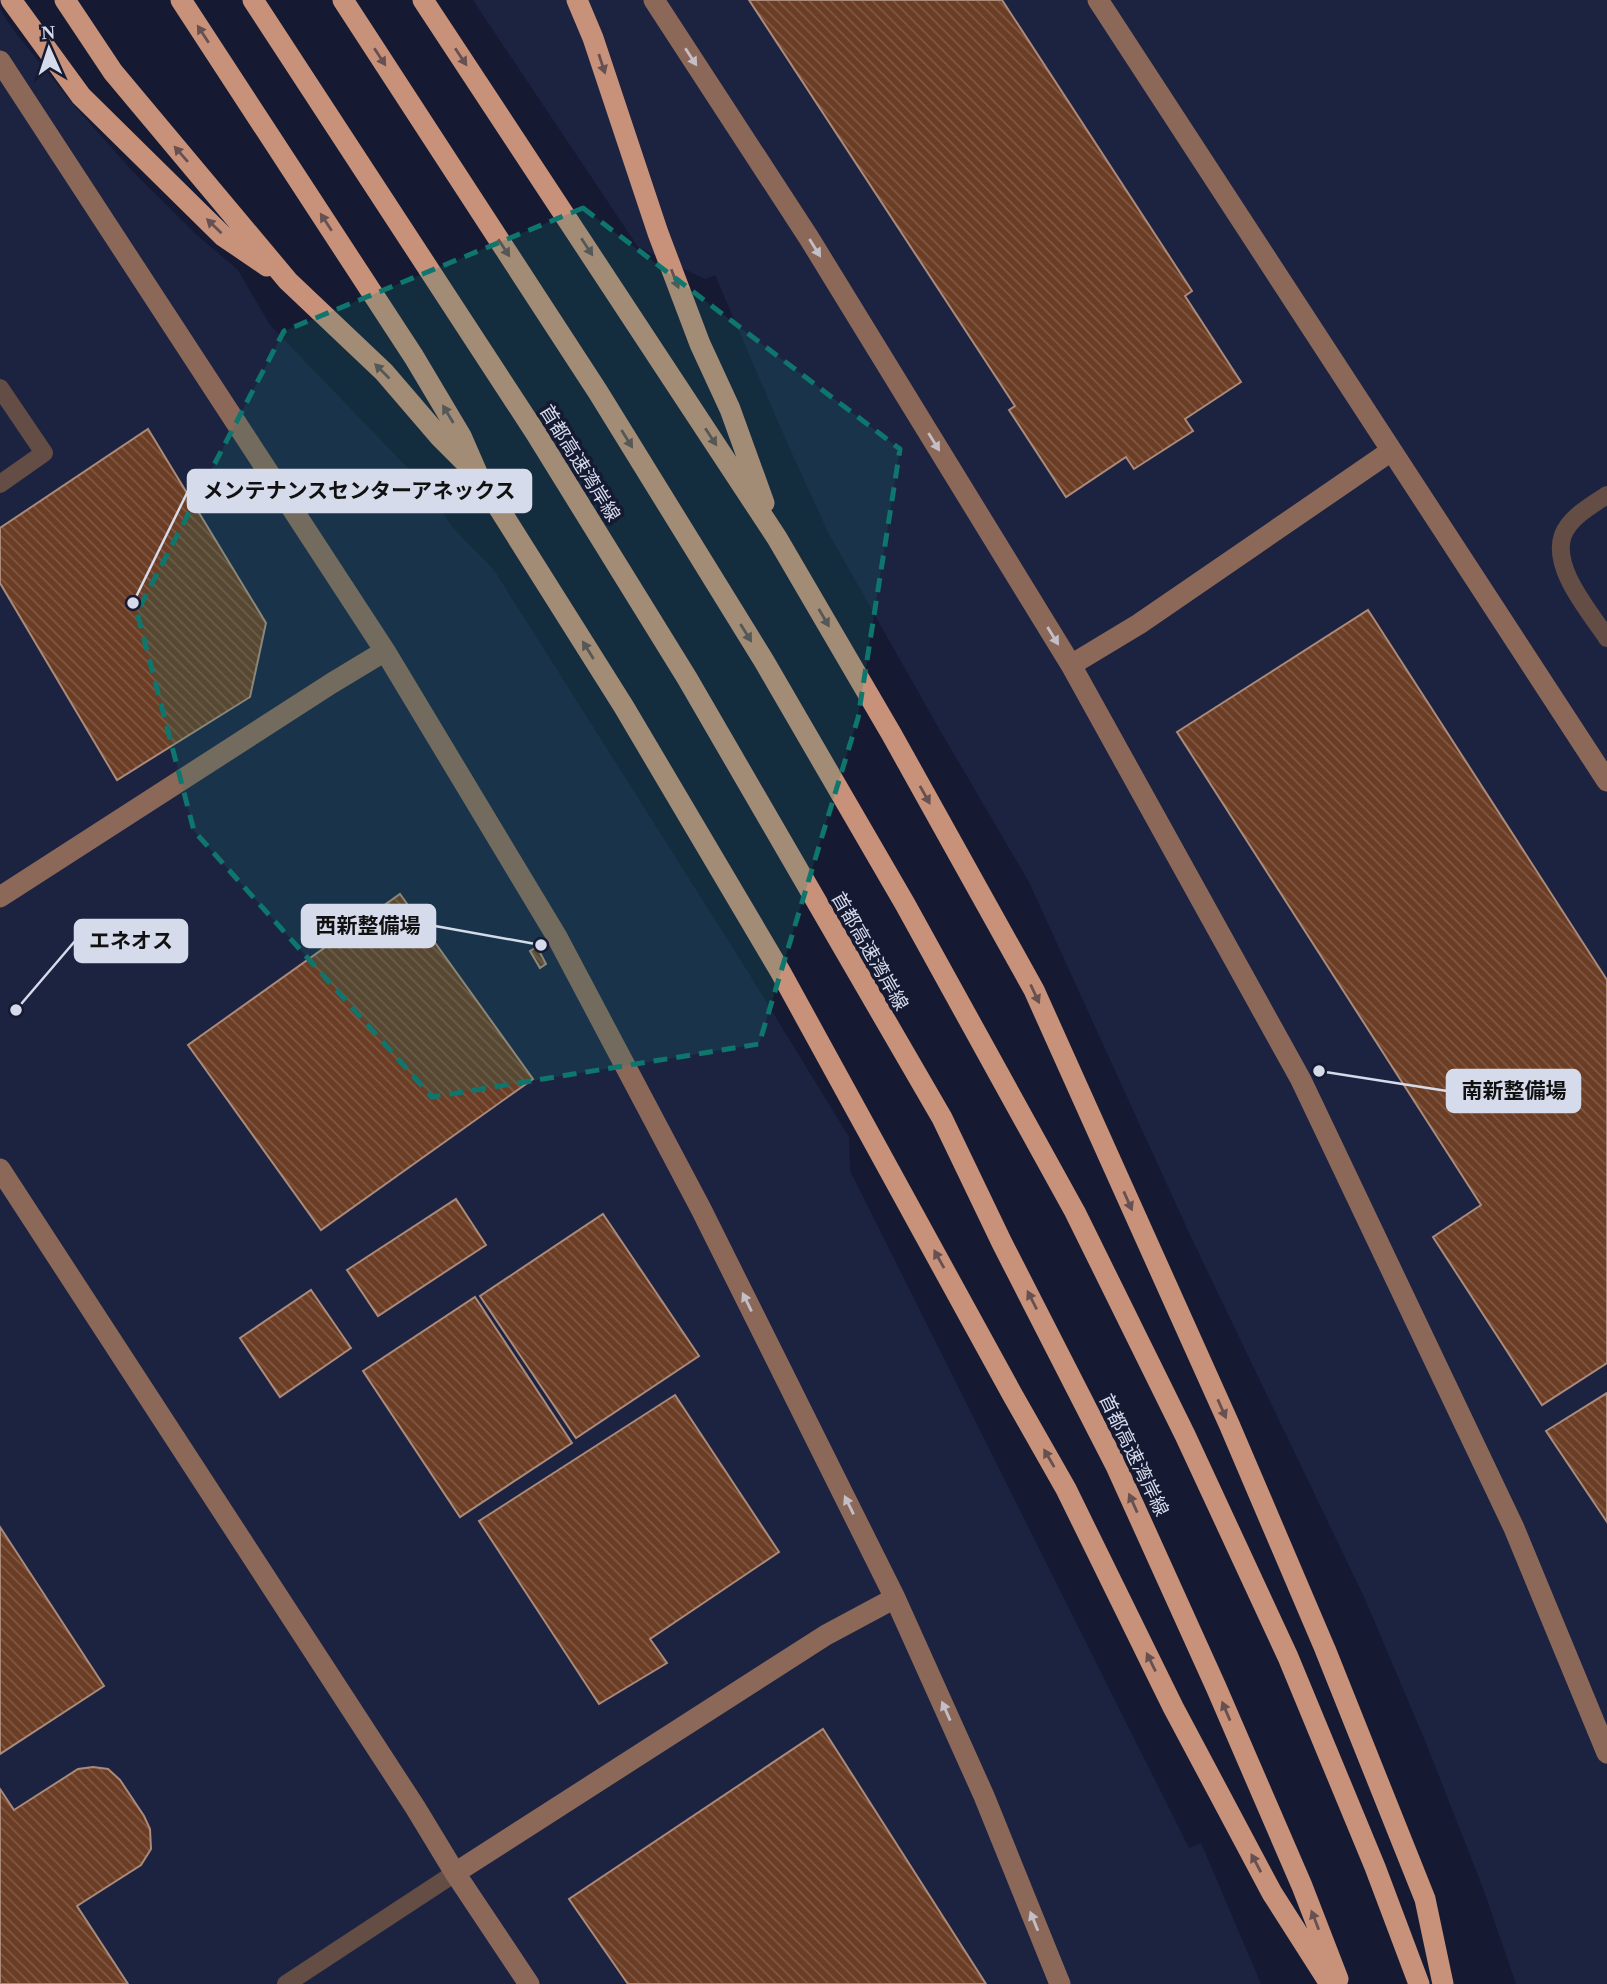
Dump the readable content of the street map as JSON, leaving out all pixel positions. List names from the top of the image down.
{
  "streets": {
    "highway": ["首都高速湾岸線"]
  },
  "places": [
    "メンテナンスセンターアネックス",
    "西新整備場",
    "エネオス",
    "南新整備場"
  ],
  "north": "top"
}
